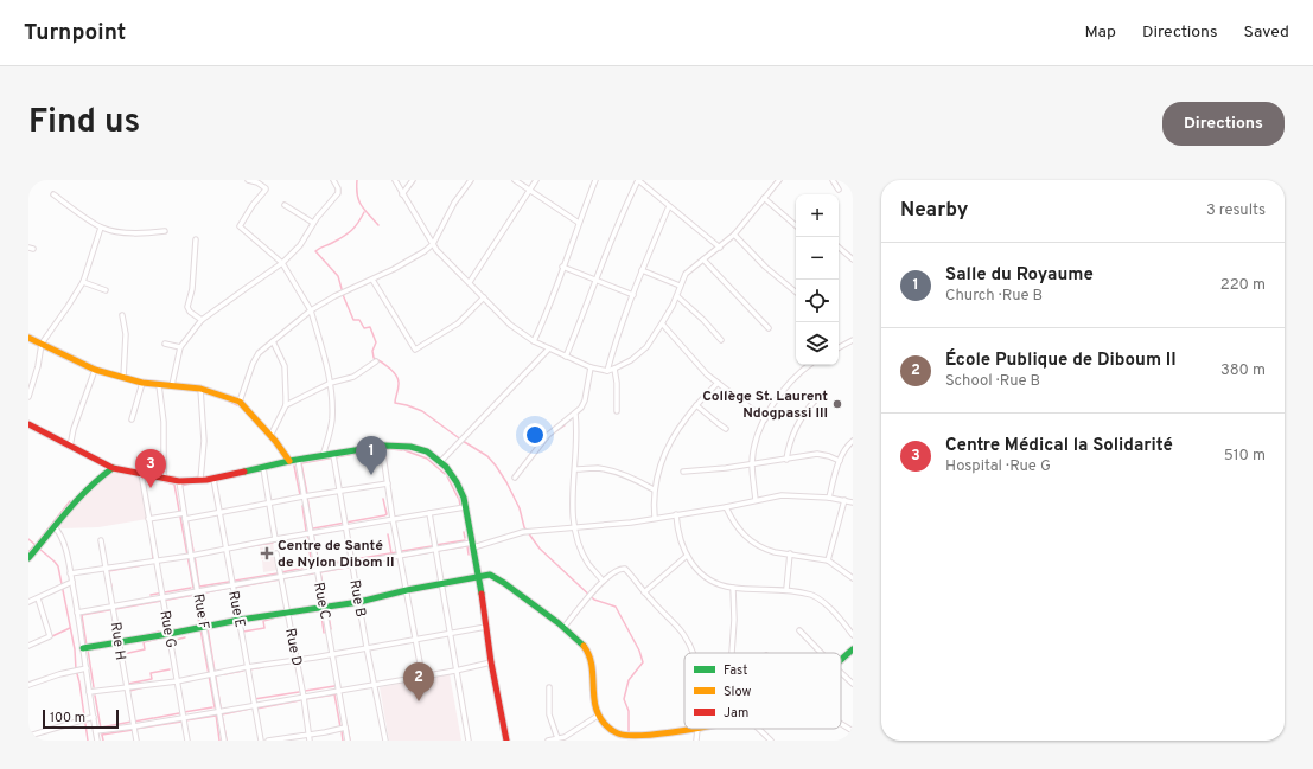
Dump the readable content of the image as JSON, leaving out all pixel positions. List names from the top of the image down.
{
  "streets": {
    "street": [
      "Rue B",
      "Rue C",
      "Rue E",
      "Rue F",
      "Rue G",
      "Rue H",
      "Rue D"
    ]
  },
  "places": {
    "other": ["Collège St. Laurent Ndogpassi III"],
    "health": ["Centre de Santé de Nylon Dibom II"]
  },
  "legend": ["Fast", "Slow", "Jam"],
  "scale_bar": "100 m",
  "page": {
    "header": "Turnpoint",
    "nav": ["Map", "Directions", "Saved"],
    "title": "Find us",
    "buttons": "Directions",
    "heading": ["Nearby", "3 results"],
    "map_buttons": ["+", "−"],
    "list": [
      {
        "mark": "1",
        "name": "Salle du Royaume",
        "note": "Church · Rue B",
        "value": "220 m"
      },
      {
        "mark": "2",
        "name": "École Publique de Diboum II",
        "note": "School · Rue B",
        "value": "380 m"
      },
      {
        "mark": "3",
        "name": "Centre Médical la Solidarité",
        "note": "Hospital · Rue G",
        "value": "510 m"
      }
    ],
    "pins": ["1", "3", "2"],
    "scale": "100 m"
  }
}
